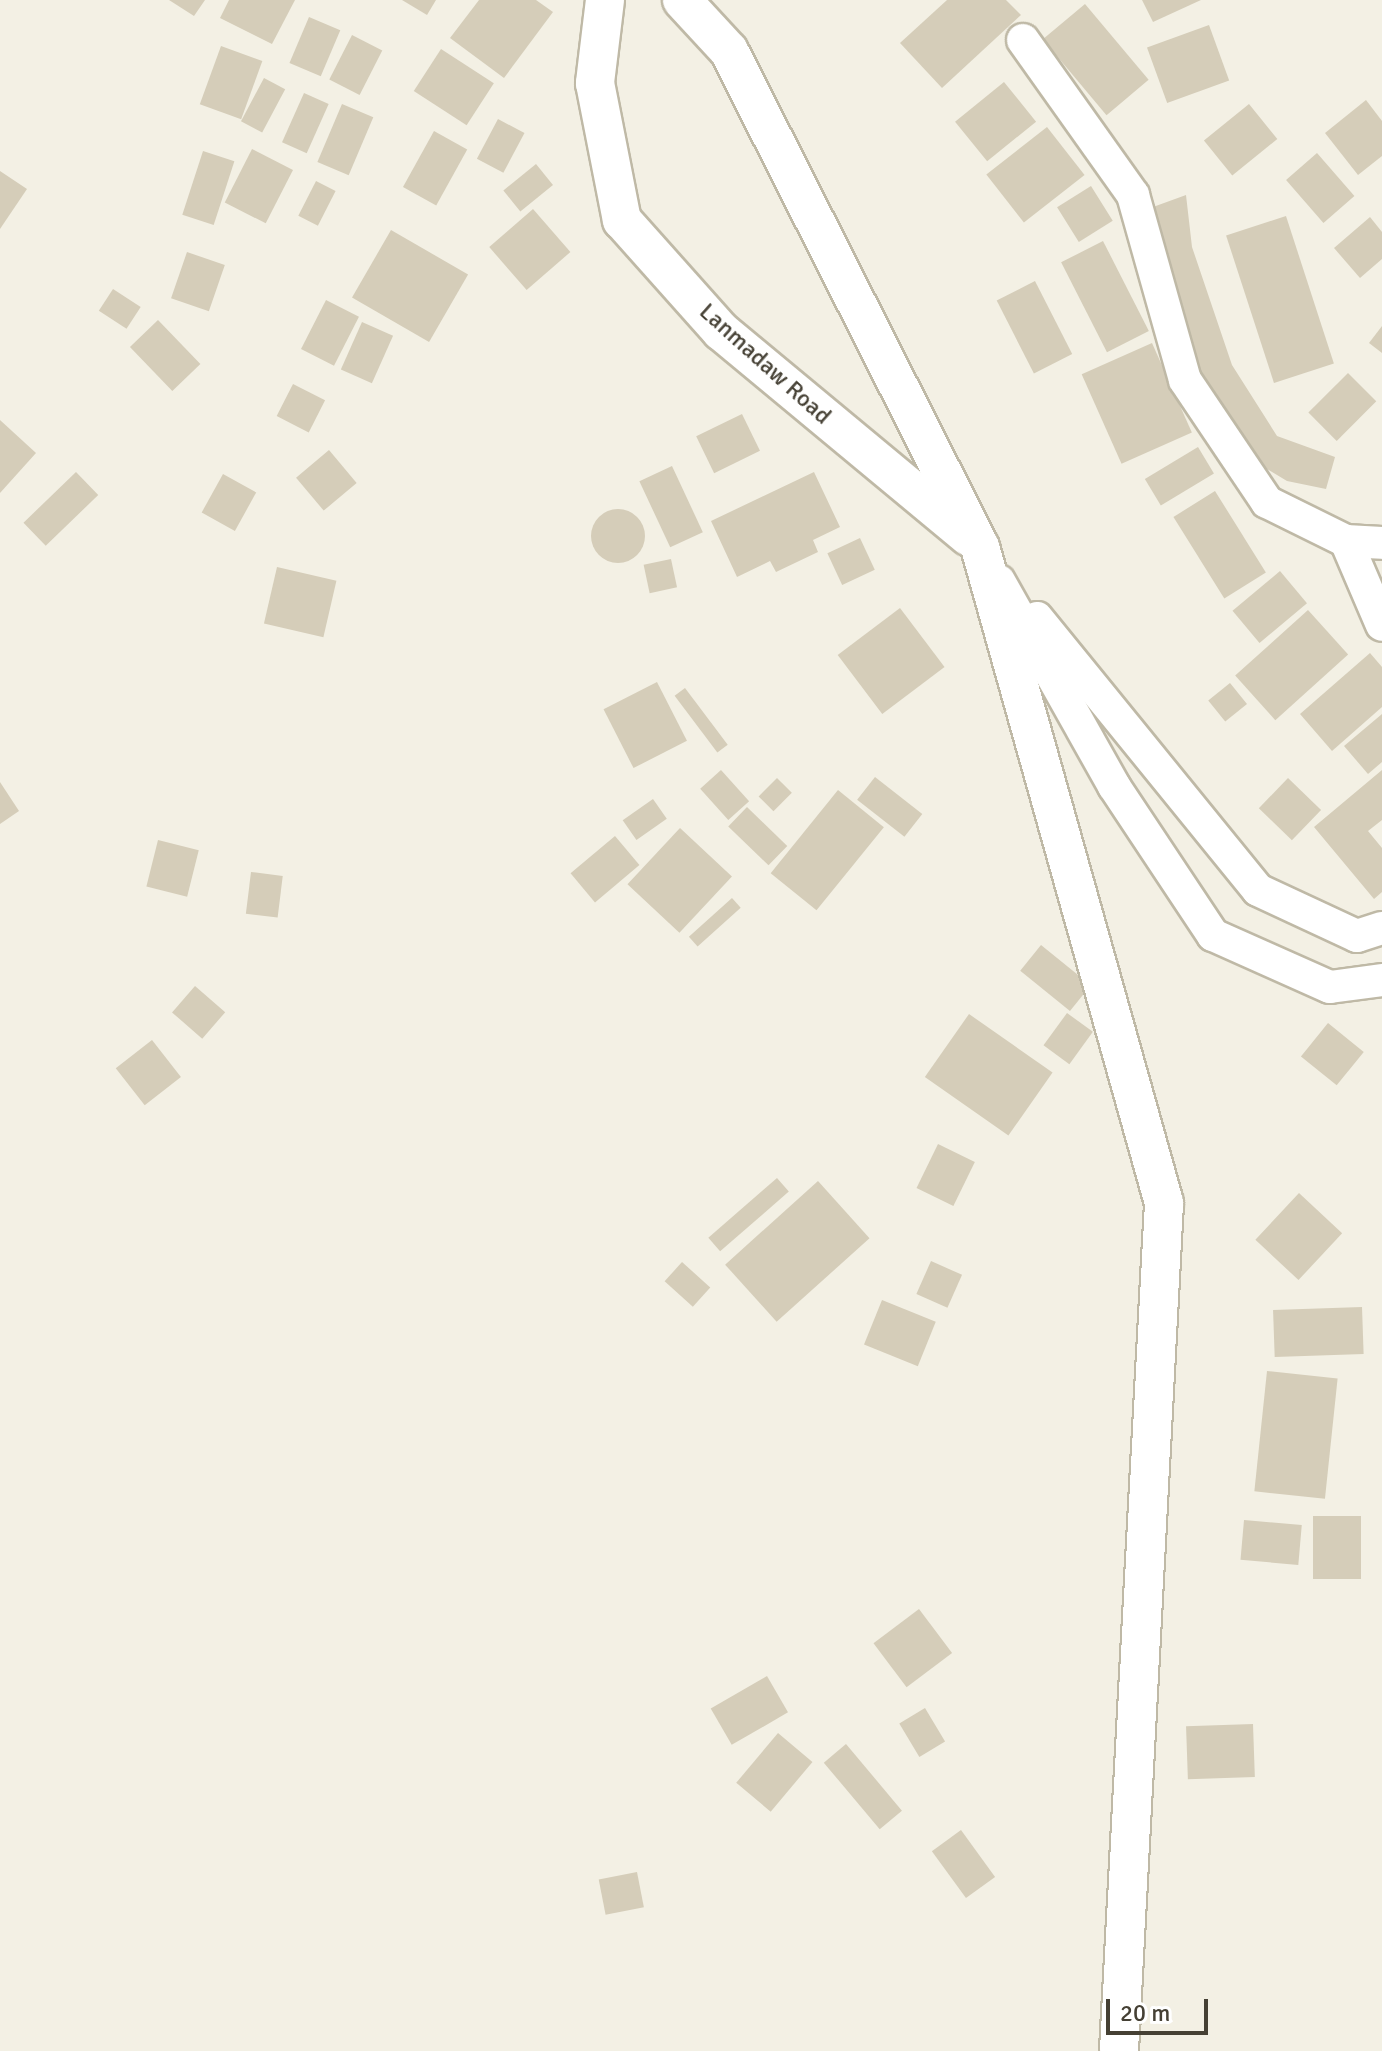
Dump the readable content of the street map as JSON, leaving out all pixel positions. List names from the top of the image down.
{
  "streets": {
    "street": ["Lanmadaw Road"]
  },
  "scale_bar": "20 m"
}
